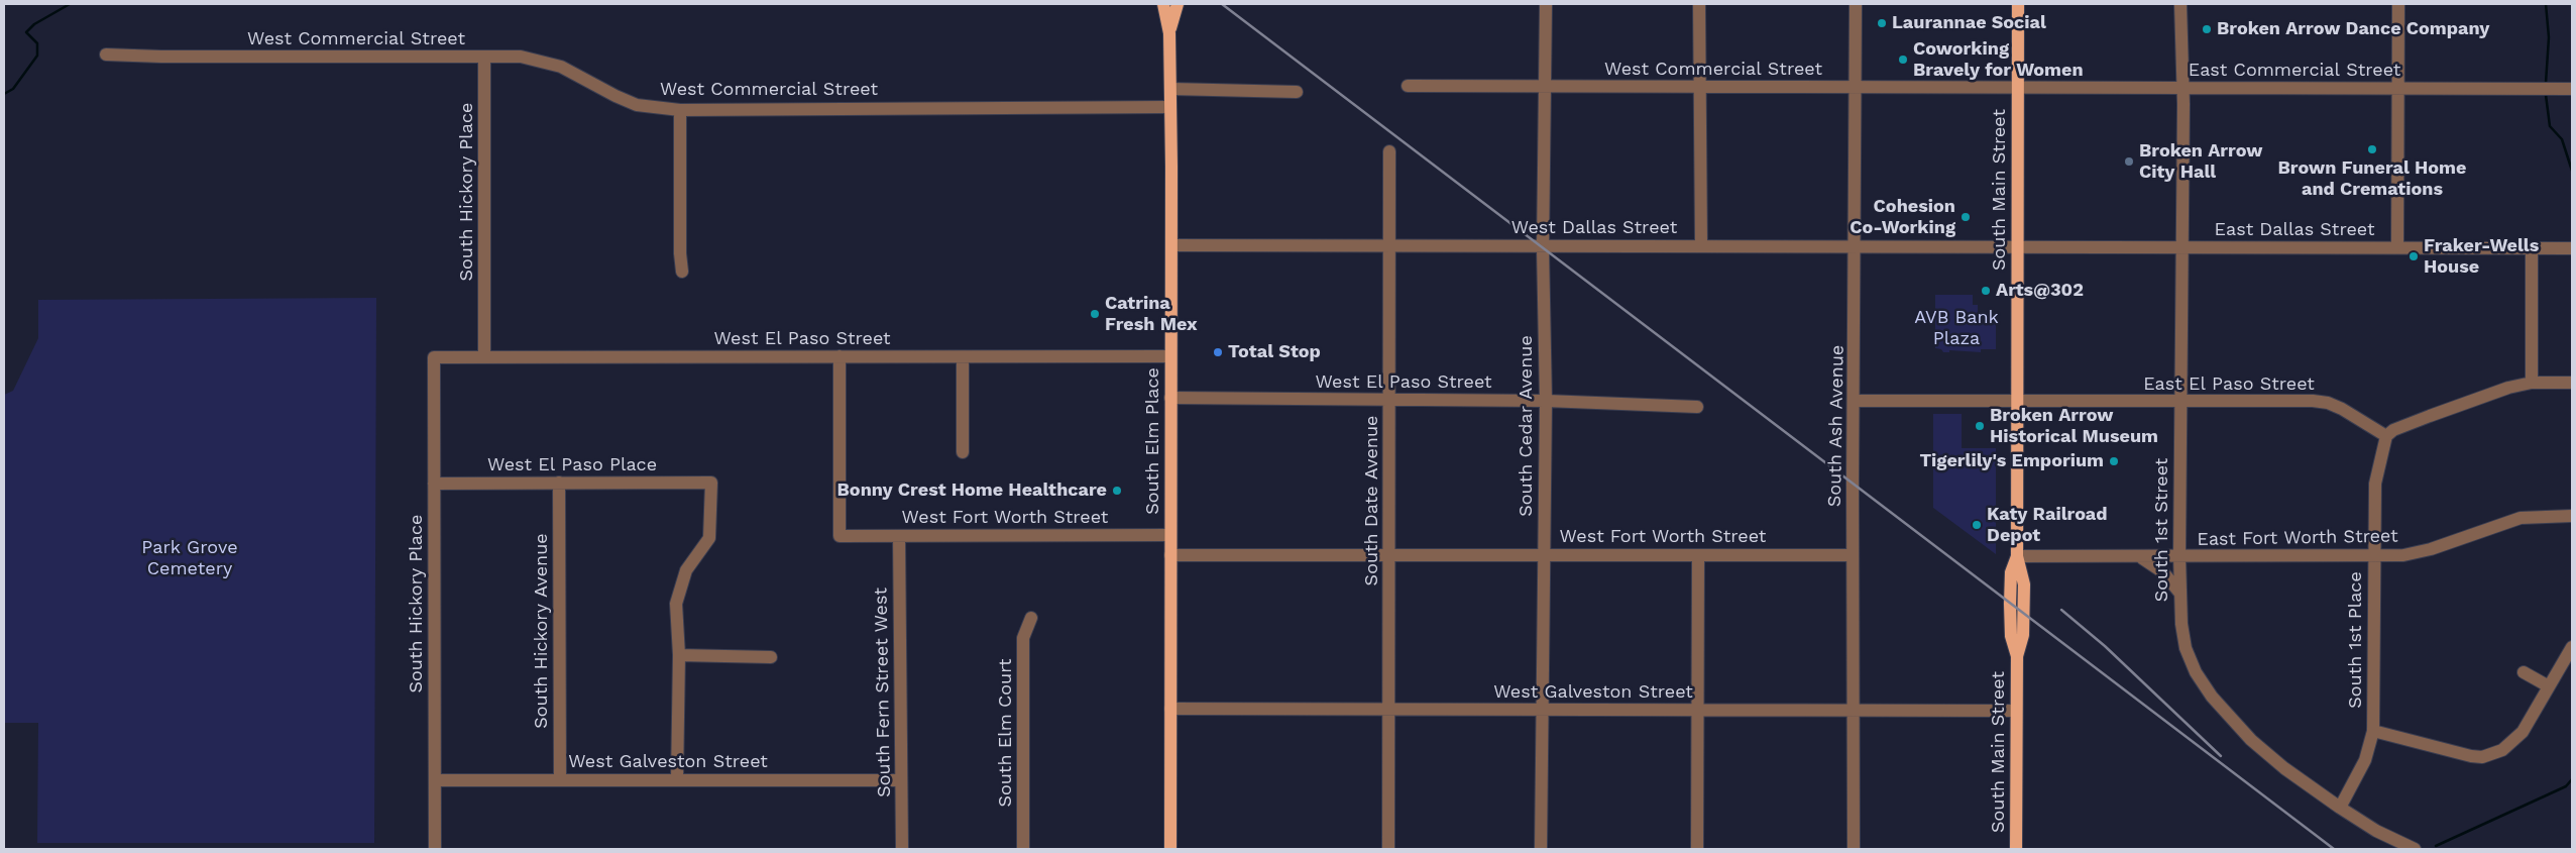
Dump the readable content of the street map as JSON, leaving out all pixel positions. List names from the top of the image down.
{
  "streets": {
    "main road": ["South Main Street", "South Elm Place"],
    "street": [
      "West Commercial Street",
      "East Commercial Street",
      "South Hickory Place",
      "West Dallas Street",
      "East Dallas Street",
      "West El Paso Street",
      "East El Paso Street",
      "South Cedar Avenue",
      "South Ash Avenue",
      "West El Paso Place",
      "South Date Avenue",
      "West Fort Worth Street",
      "South 1st Street",
      "East Fort Worth Street",
      "South Hickory Avenue",
      "South 1st Place",
      "South Fern Street West",
      "West Galveston Street",
      "South Elm Court"
    ]
  },
  "crossings": [
    ["West Commercial Street", "East Commercial Street"],
    ["West Commercial Street", "South Main Street"],
    ["West Commercial Street", "South Hickory Place"],
    ["West Commercial Street", "South Cedar Avenue"],
    ["West Commercial Street", "South Ash Avenue"],
    ["West Commercial Street", "South Elm Place"],
    ["East Commercial Street", "South Main Street"],
    ["East Commercial Street", "South 1st Street"],
    ["South Main Street", "West Dallas Street"],
    ["South Main Street", "East Dallas Street"],
    ["South Main Street", "East El Paso Street"],
    ["South Main Street", "East Fort Worth Street"],
    ["South Main Street", "West Galveston Street"],
    ["South Hickory Place", "West El Paso Street"],
    ["South Hickory Place", "West El Paso Place"],
    ["South Hickory Place", "West Galveston Street"],
    ["West Dallas Street", "East Dallas Street"],
    ["West Dallas Street", "South Cedar Avenue"],
    ["West Dallas Street", "South Ash Avenue"],
    ["West Dallas Street", "South Elm Place"],
    ["West Dallas Street", "South Date Avenue"],
    ["East Dallas Street", "South 1st Street"],
    ["West El Paso Street", "South Cedar Avenue"],
    ["West El Paso Street", "South Elm Place"],
    ["West El Paso Street", "South Date Avenue"],
    ["West El Paso Street", "West Fort Worth Street"],
    ["East El Paso Street", "South 1st Street"],
    ["East El Paso Street", "South 1st Place"],
    ["South Cedar Avenue", "West Fort Worth Street"],
    ["South Cedar Avenue", "West Galveston Street"],
    ["South Ash Avenue", "West Fort Worth Street"],
    ["South Ash Avenue", "West Galveston Street"],
    ["South Elm Place", "West Fort Worth Street"],
    ["South Elm Place", "West Galveston Street"],
    ["West El Paso Place", "South Hickory Avenue"],
    ["South Date Avenue", "West Fort Worth Street"],
    ["South Date Avenue", "West Galveston Street"],
    ["West Fort Worth Street", "South Fern Street West"],
    ["South 1st Street", "East Fort Worth Street"],
    ["South 1st Street", "South 1st Place"],
    ["East Fort Worth Street", "South 1st Place"],
    ["South Hickory Avenue", "West Galveston Street"],
    ["South Fern Street West", "West Galveston Street"]
  ],
  "parks": ["AVB Bank Plaza", "Park Grove Cemetery"],
  "places": [
    "Laurannae Social",
    "Broken Arrow Dance Company",
    "Coworking Bravely for Women",
    "Brown Funeral Home and Cremations",
    "Broken Arrow City Hall",
    "Cohesion Co-Working",
    "Fraker-Wells House",
    "Arts@302",
    "Catrina Fresh Mex",
    "Total Stop",
    "Broken Arrow Historical Museum",
    "Tigerlily's Emporium",
    "Bonny Crest Home Healthcare",
    "Katy Railroad Depot"
  ]
}
